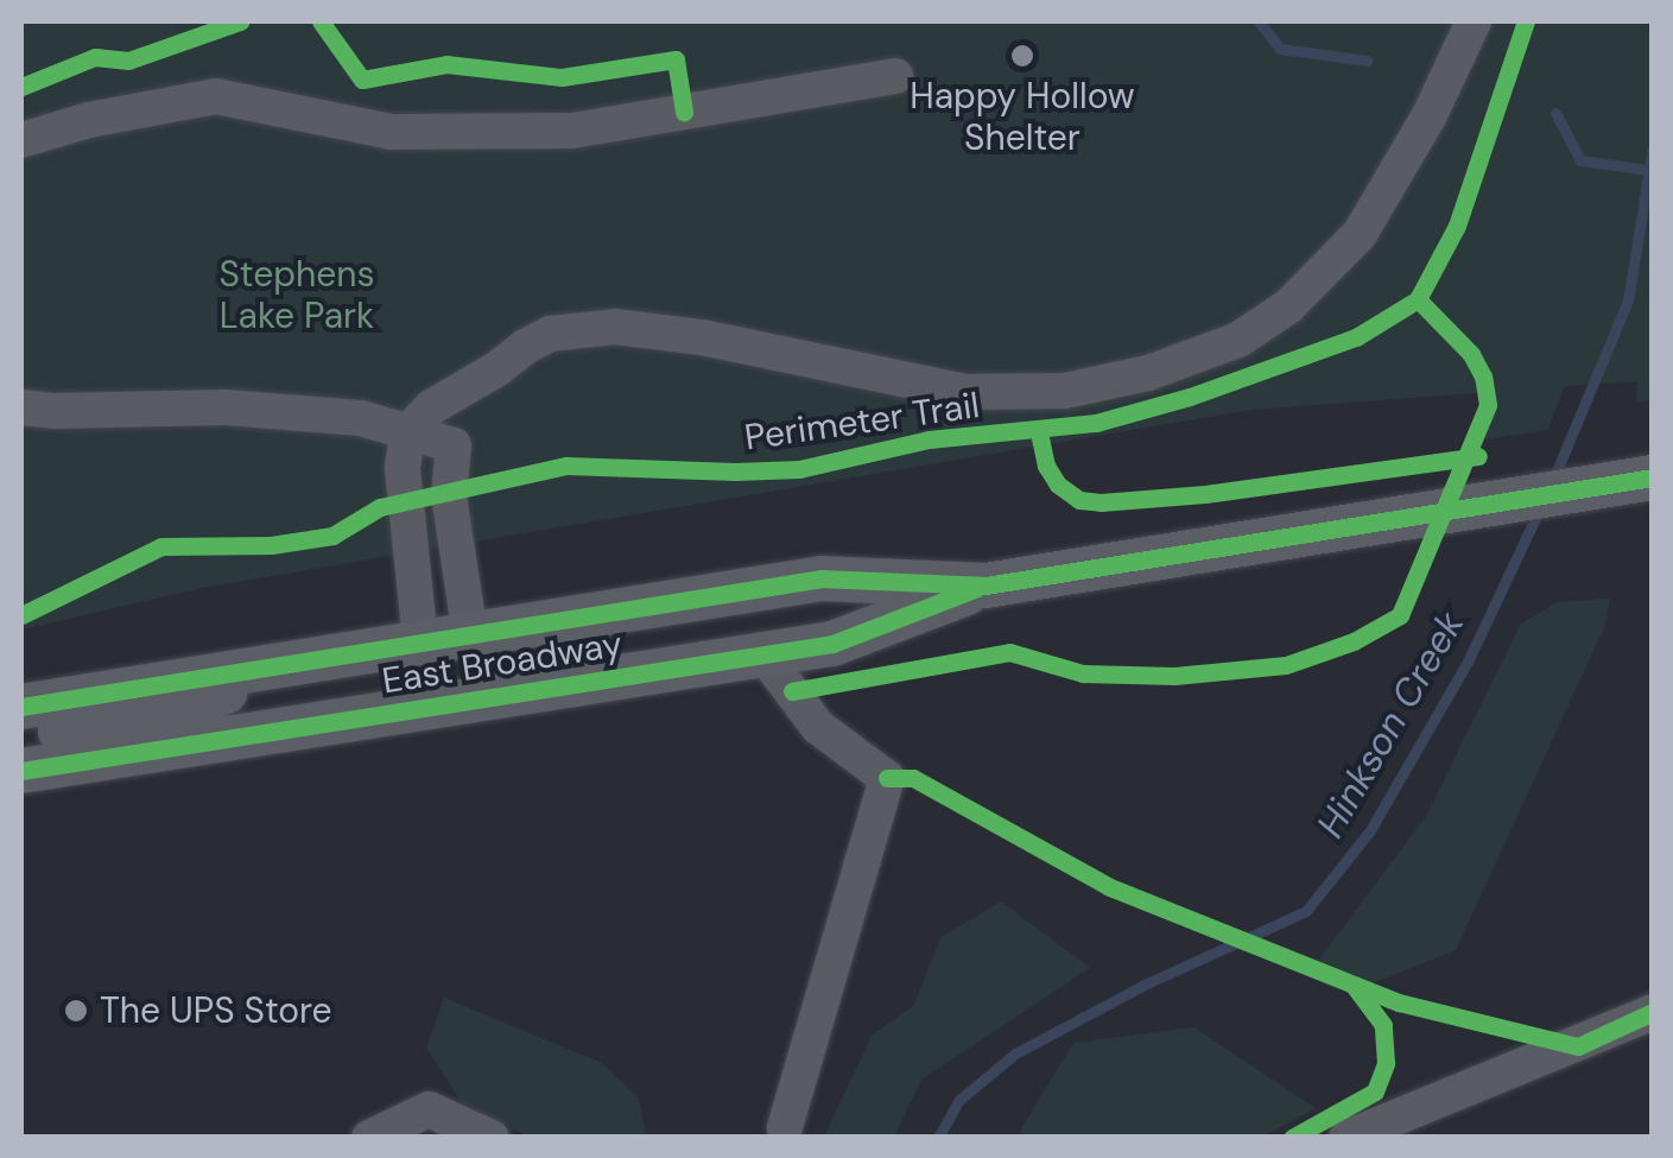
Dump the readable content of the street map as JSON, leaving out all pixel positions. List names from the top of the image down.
{
  "streets": {
    "main road": ["East Broadway"],
    "cycle path": ["Perimeter Trail"]
  },
  "water": ["Hinkson Creek"],
  "parks": ["Stephens Lake Park"],
  "places": ["Happy Hollow Shelter", "The UPS Store"]
}
